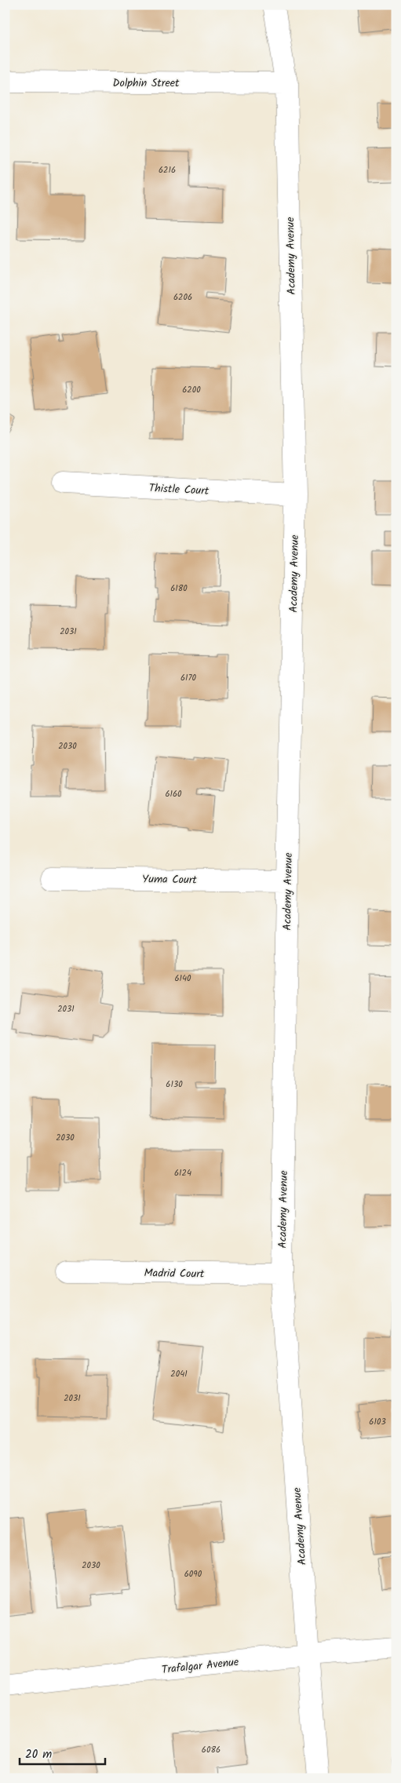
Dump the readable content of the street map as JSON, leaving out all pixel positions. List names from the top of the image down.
{
  "streets": {
    "street": [
      "Dolphin Street",
      "Academy Avenue",
      "Thistle Court",
      "Yuma Court",
      "Madrid Court",
      "Trafalgar Avenue"
    ]
  },
  "crossings": [
    ["Dolphin Street", "Academy Avenue"],
    ["Academy Avenue", "Thistle Court"],
    ["Academy Avenue", "Yuma Court"],
    ["Academy Avenue", "Madrid Court"],
    ["Academy Avenue", "Trafalgar Avenue"]
  ],
  "house_numbers": [
    "6216",
    "6206",
    "6200",
    "6180",
    "2031",
    "6170",
    "2030",
    "6160",
    "6140",
    "2031",
    "6130",
    "2030",
    "6124",
    "2041",
    "2031",
    "6103",
    "2030",
    "6090",
    "6086"
  ],
  "scale_bar": "20 m"
}
